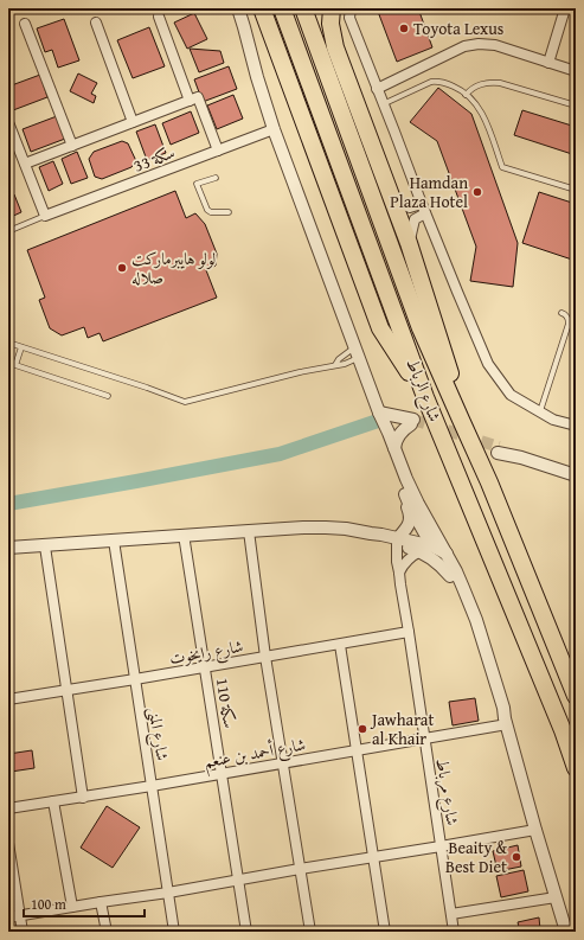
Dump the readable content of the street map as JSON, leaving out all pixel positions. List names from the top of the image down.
{
  "streets": {
    "highway": ["شارع الرباط"],
    "street": [
      "سكة 33",
      "شارع رايخوت",
      "سكة 110",
      "شارع المنى",
      "شارع أحمد بن عنعم",
      "شارع مرباط"
    ]
  },
  "crossings": [
    ["شارع رايخوت", "سكة 110"],
    ["شارع رايخوت", "شارع المنى"],
    ["شارع رايخوت", "شارع مرباط"],
    ["سكة 110", "شارع أحمد بن عنعم"],
    ["شارع المنى", "شارع أحمد بن عنعم"],
    ["شارع أحمد بن عنعم", "شارع مرباط"]
  ],
  "places": [
    "Toyota Lexus",
    "Hamdan Plaza Hotel",
    "لولو هايبرماركت صلاله",
    "Jawharat al Khair",
    "Beaity & Best Diet"
  ],
  "scale_bar": "100 m"
}
